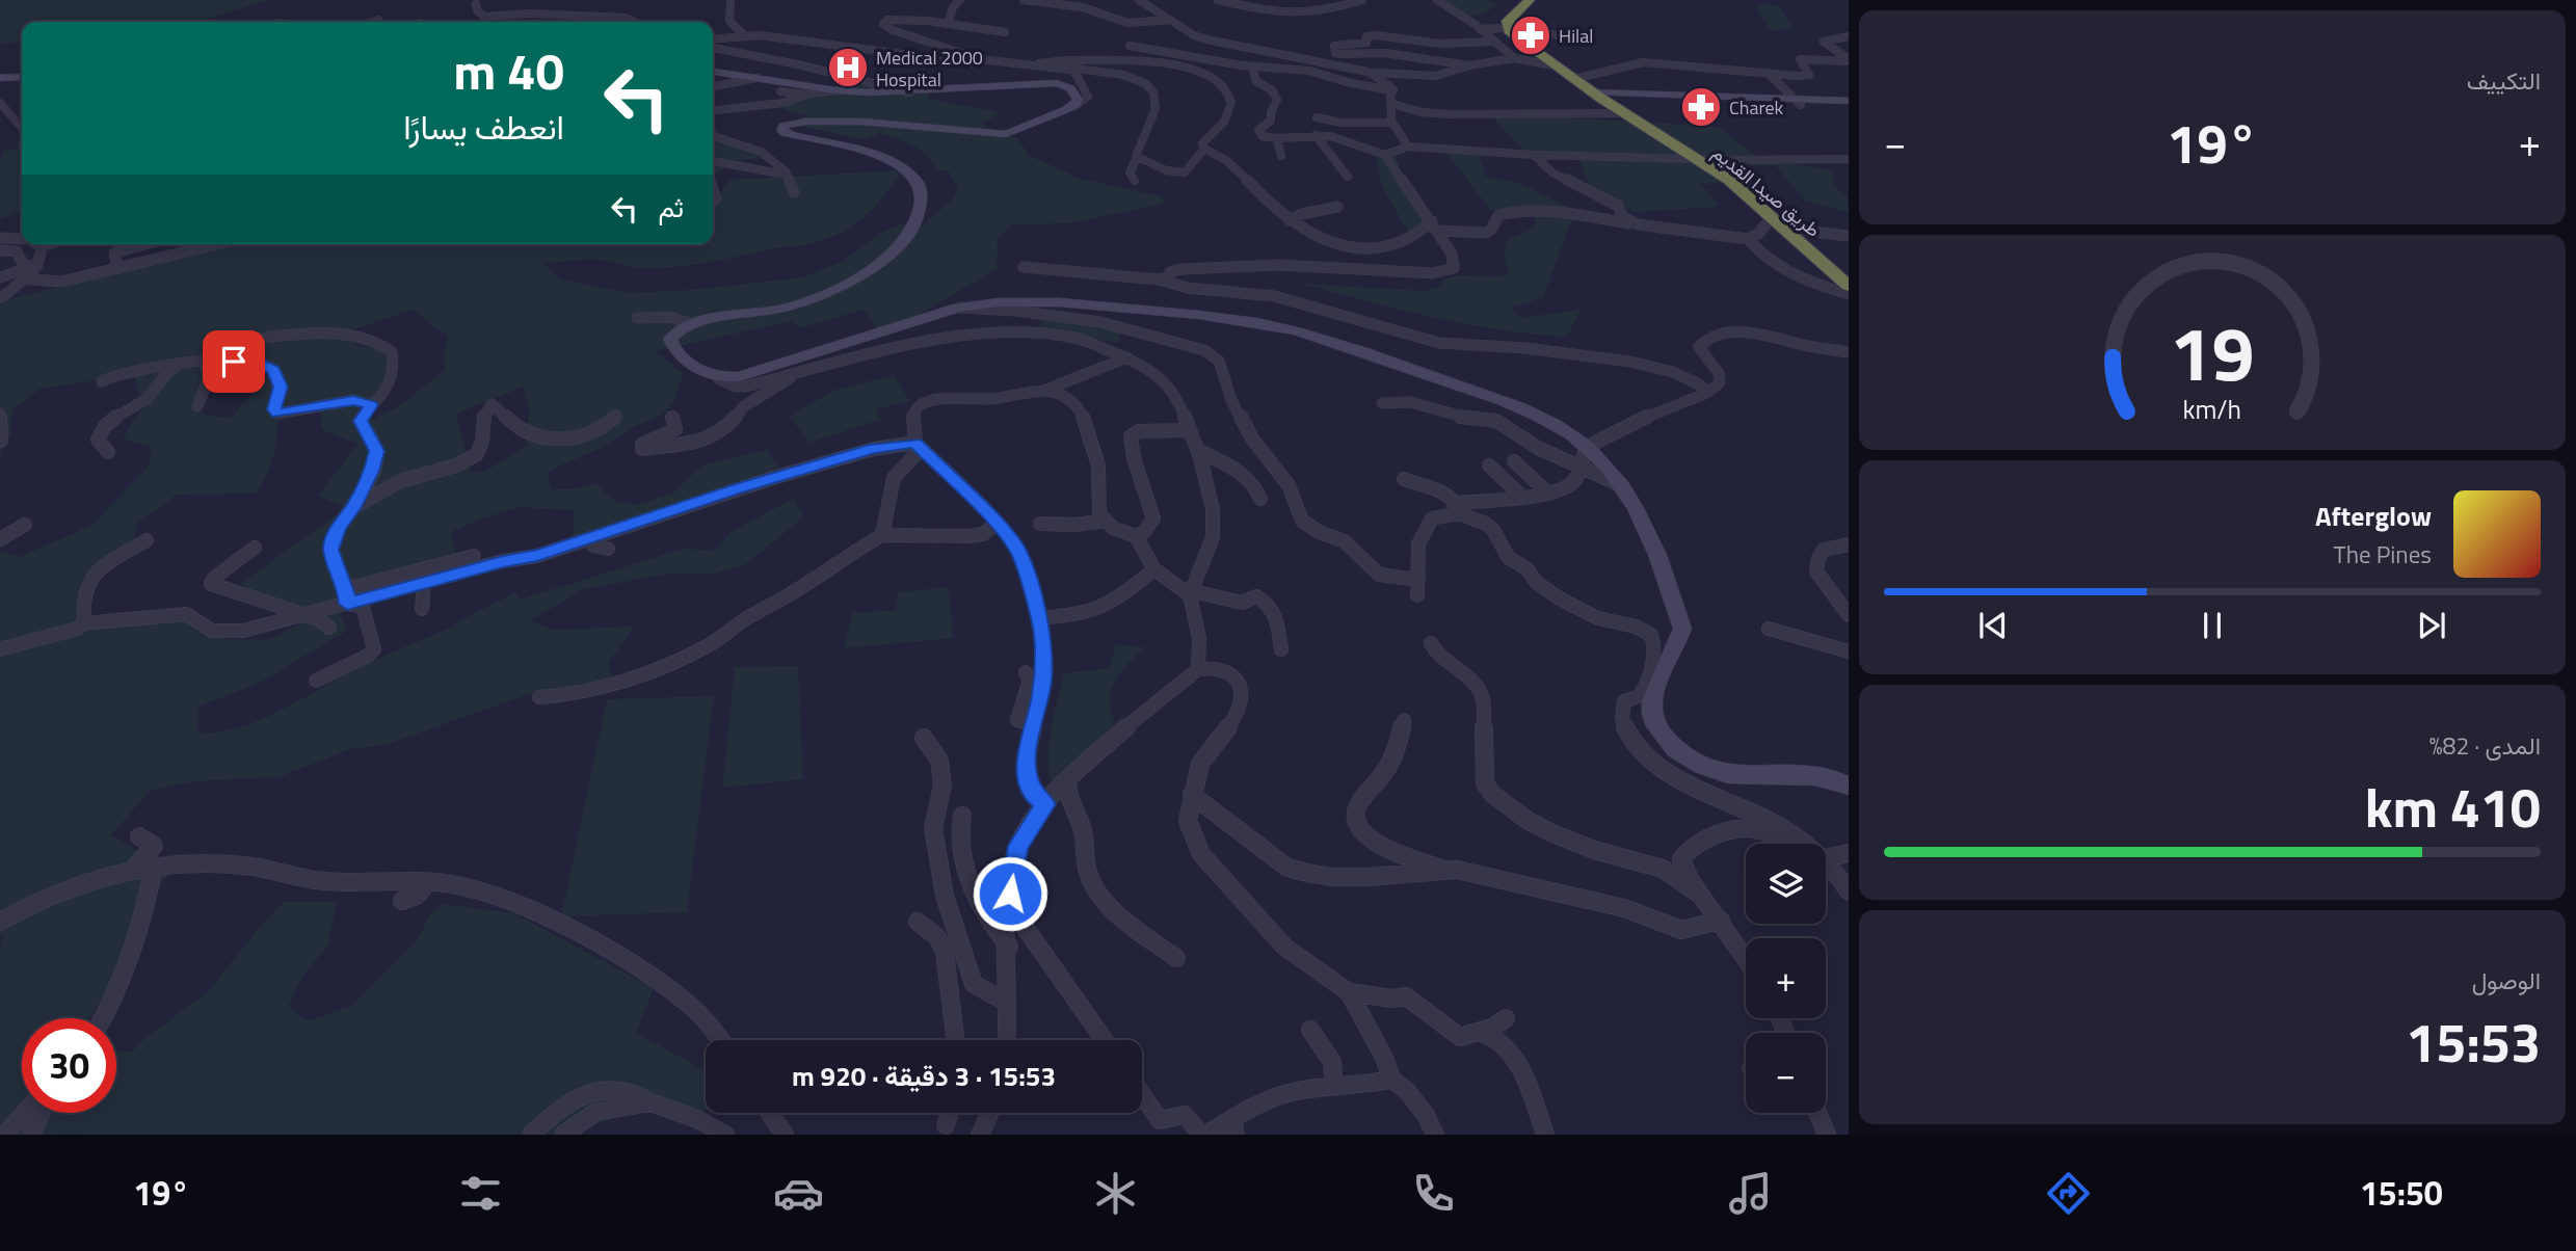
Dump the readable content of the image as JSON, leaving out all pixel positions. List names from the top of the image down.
{
  "streets": {
    "highway": ["طريق صيدا القديم"]
  },
  "places": {
    "pharmacy": ["Hilal", "Charek"],
    "hospital": ["Medical 2000 Hospital"]
  },
  "page": {
    "tile": [
      "التكييف",
      ["المدى · 82%", "410 km"],
      ["الوصول", "15:53"]
    ],
    "turn": ["40 m", "انعطف يسارًا"],
    "heat": ["−", "19°", "+"],
    "then": "ثم",
    "song": ["Afterglow", "The Pines"],
    "map_buttons": ["+", "−"],
    "limit": "30",
    "trip": "15:53 · 3 دقيقة · 920 m",
    "tabs": ["15:50", "19°"],
    "gauge": ["19", "km/h"]
  }
}
